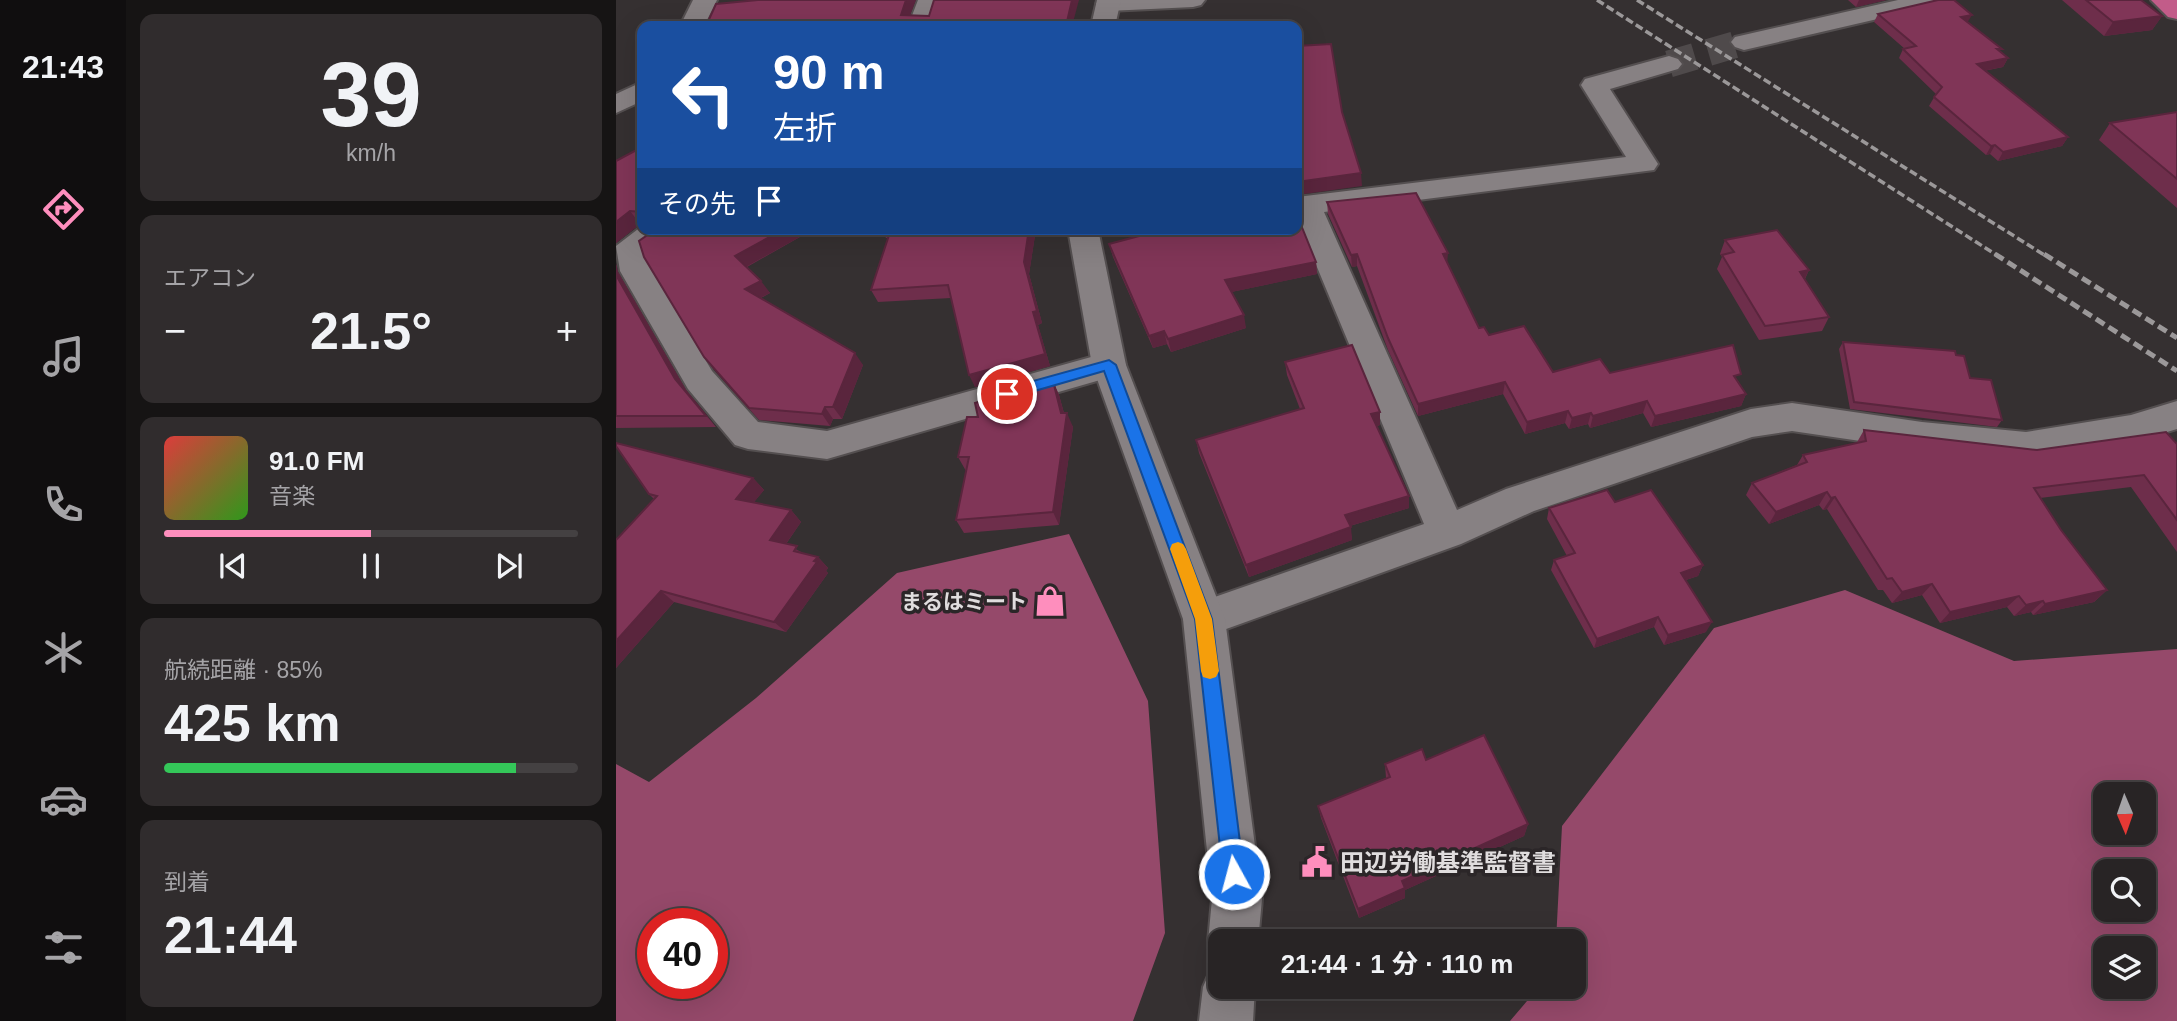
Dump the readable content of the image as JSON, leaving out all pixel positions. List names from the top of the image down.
{
  "places": {
    "shop": ["まるはミート"],
    "public building": ["田辺労働基準監督書"]
  },
  "north": "bottom",
  "page": {
    "tabs": "21:43",
    "tile": [
      ["39", "km/h"],
      "エアコン",
      ["航続距離 · 85%", "425 km"],
      ["到着", "21:44"]
    ],
    "turn": ["90 m", "左折"],
    "then": "その先",
    "heat": ["−", "21.5°", "+"],
    "song": ["91.0 FM", "音楽"],
    "limit": "40",
    "trip": "21:44 · 1 分 · 110 m"
  }
}
